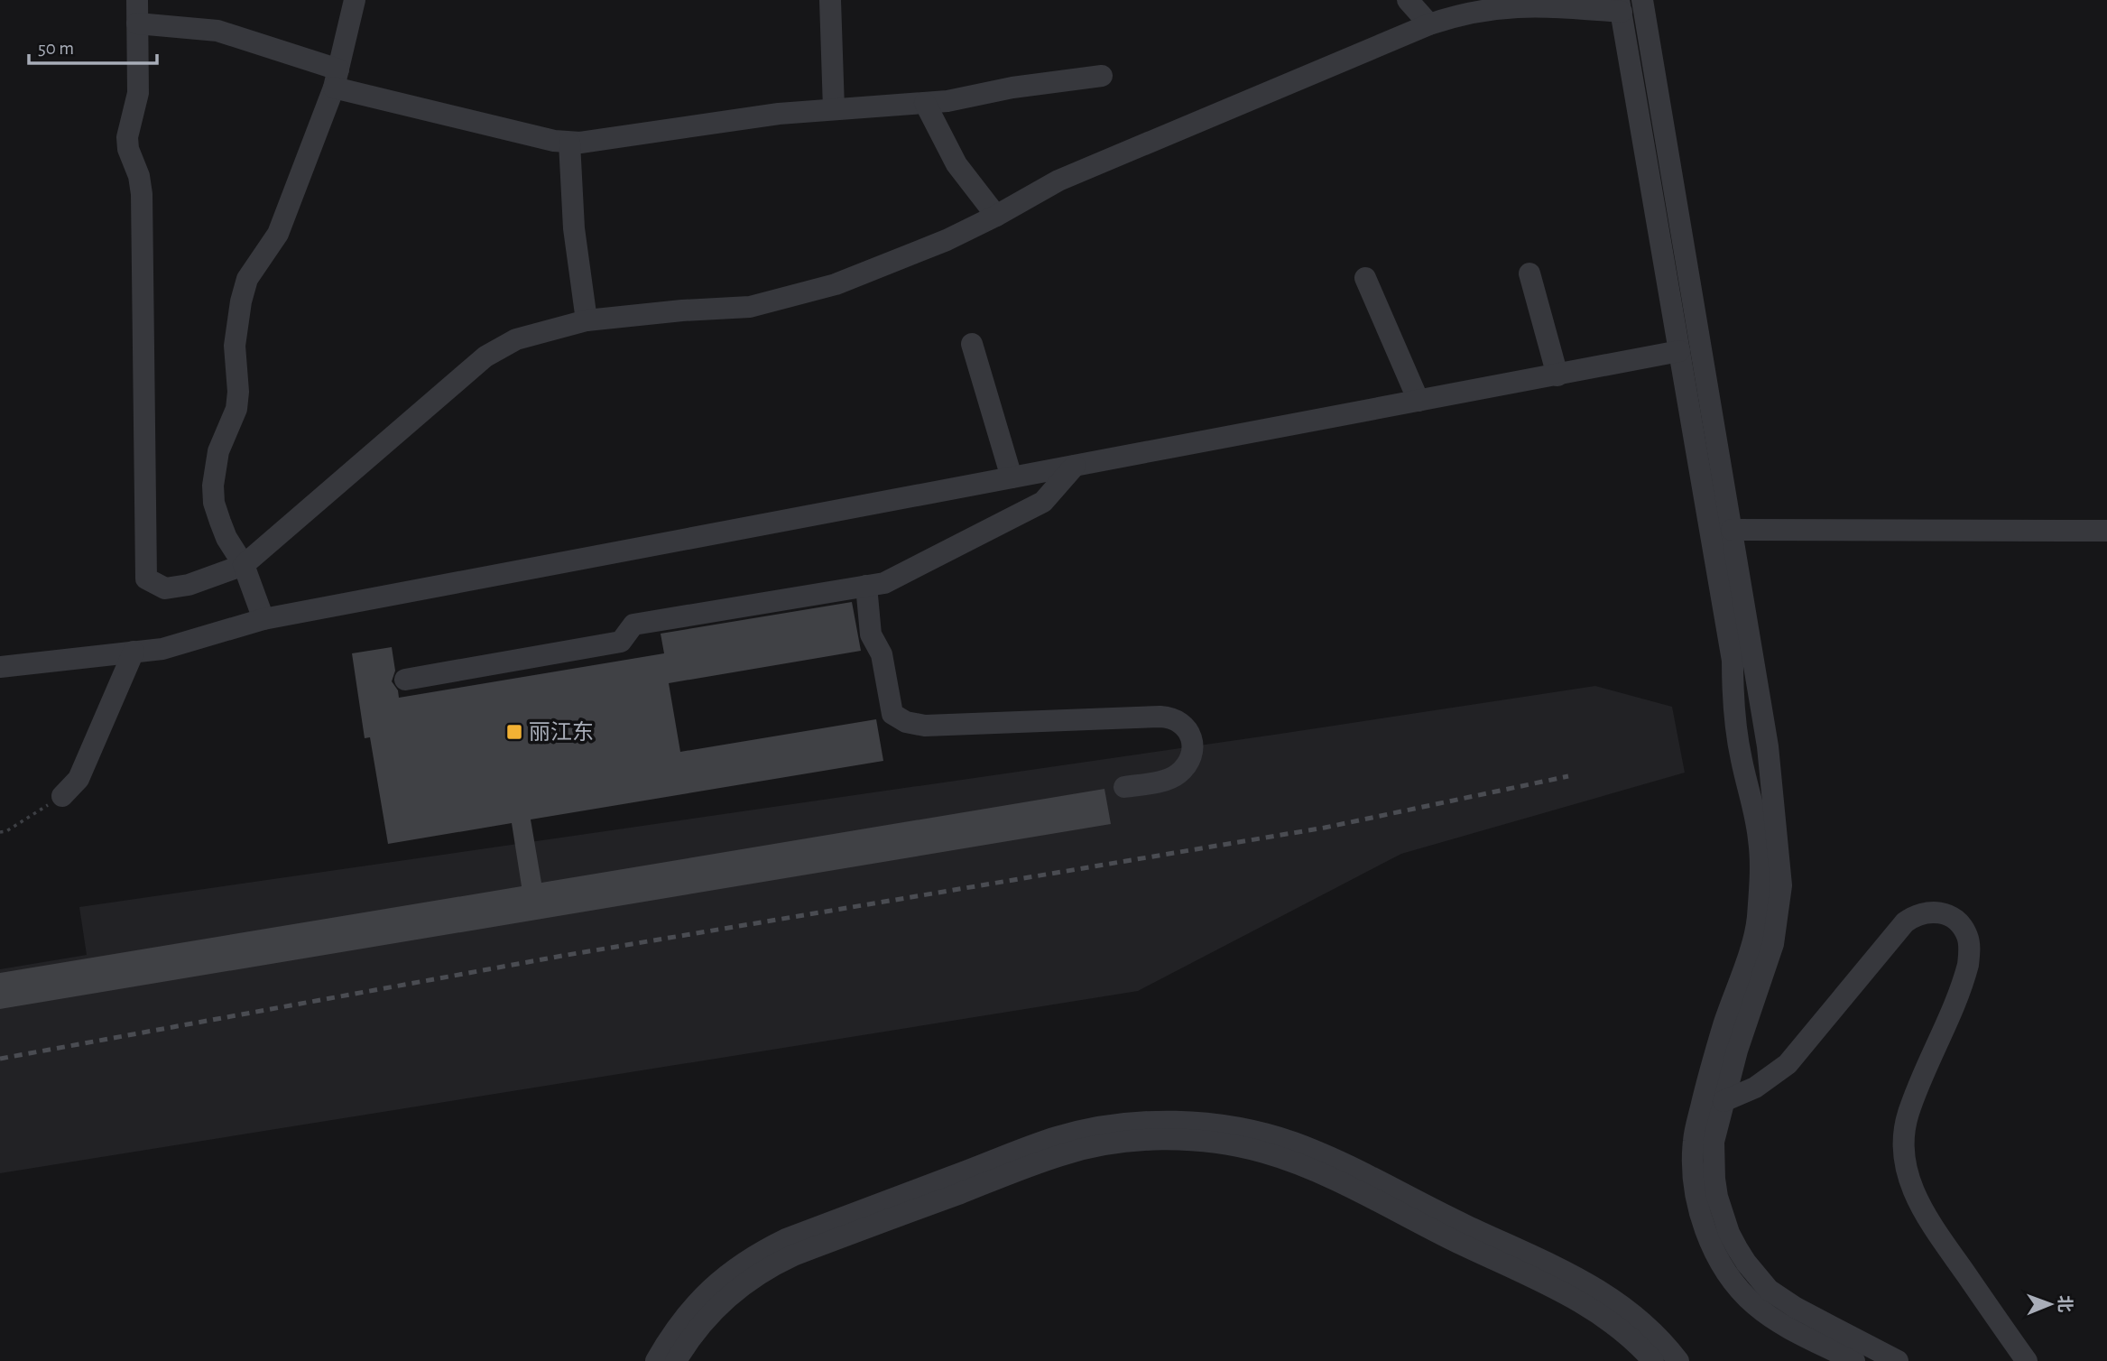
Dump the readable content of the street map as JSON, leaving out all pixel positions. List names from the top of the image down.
{
  "places": {
    "transit": ["丽江东"]
  },
  "scale_bar": "50 m",
  "north": "right"
}
